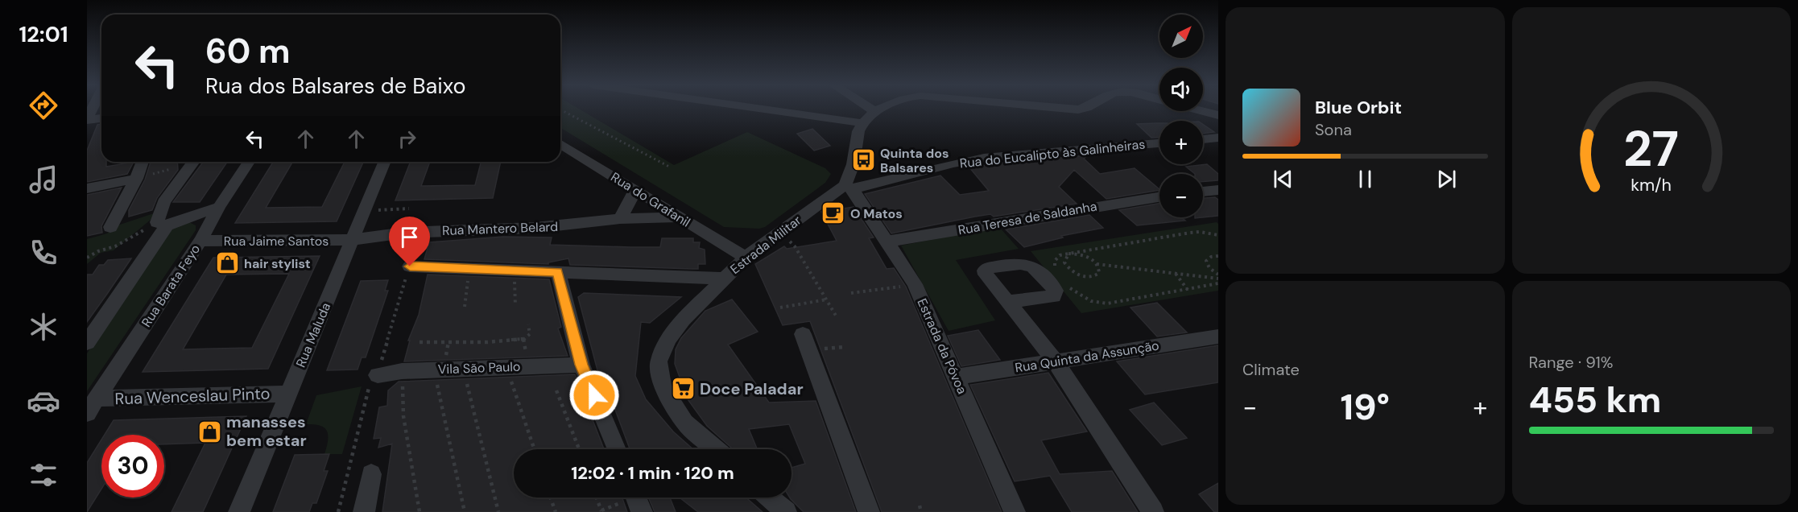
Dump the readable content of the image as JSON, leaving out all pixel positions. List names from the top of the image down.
{
  "streets": {
    "street": [
      "Rua do Eucalipto às Galinheiras",
      "Rua do Grafanil",
      "Rua Teresa de Saldanha",
      "Rua Mantero Belard",
      "Rua Jaime Santos",
      "Estrada Militar",
      "Rua Barata Feyo",
      "Rua Maluda",
      "Estrada da Póvoa",
      "Rua Quinta da Assunção",
      "Vila São Paulo",
      "Rua Wenceslau Pinto"
    ]
  },
  "crossings": [
    ["Rua do Eucalipto às Galinheiras", "Estrada Militar"],
    ["Rua do Eucalipto às Galinheiras", "Estrada da Póvoa"],
    ["Rua do Grafanil", "Rua Mantero Belard"],
    ["Rua do Grafanil", "Estrada Militar"],
    ["Rua Teresa de Saldanha", "Estrada da Póvoa"],
    ["Rua Mantero Belard", "Rua Jaime Santos"],
    ["Rua Mantero Belard", "Rua Maluda"],
    ["Rua Jaime Santos", "Rua Barata Feyo"],
    ["Rua Jaime Santos", "Rua Maluda"],
    ["Estrada Militar", "Estrada da Póvoa"],
    ["Rua Barata Feyo", "Rua Wenceslau Pinto"],
    ["Rua Maluda", "Rua Wenceslau Pinto"],
    ["Estrada da Póvoa", "Rua Quinta da Assunção"]
  ],
  "places": {
    "bus stop": ["Quinta dos Balsares"],
    "cafe": ["O Matos"],
    "shop": ["hair stylist", "manasses bem estar"],
    "supermarket": ["Doce Paladar"]
  },
  "north": "top right",
  "page": {
    "tabs": "12:01",
    "map_buttons": ["+", "−"],
    "turn": ["60 m", "Rua dos Balsares de Baixo"],
    "song": ["Blue Orbit", "Sona"],
    "tile": [
      "Climate",
      ["Range · 91%", "455 km"]
    ],
    "heat": ["−", "19°", "+"],
    "limit": "30",
    "trip": "12:02 · 1 min · 120 m",
    "gauge": ["27", "km/h"]
  }
}
